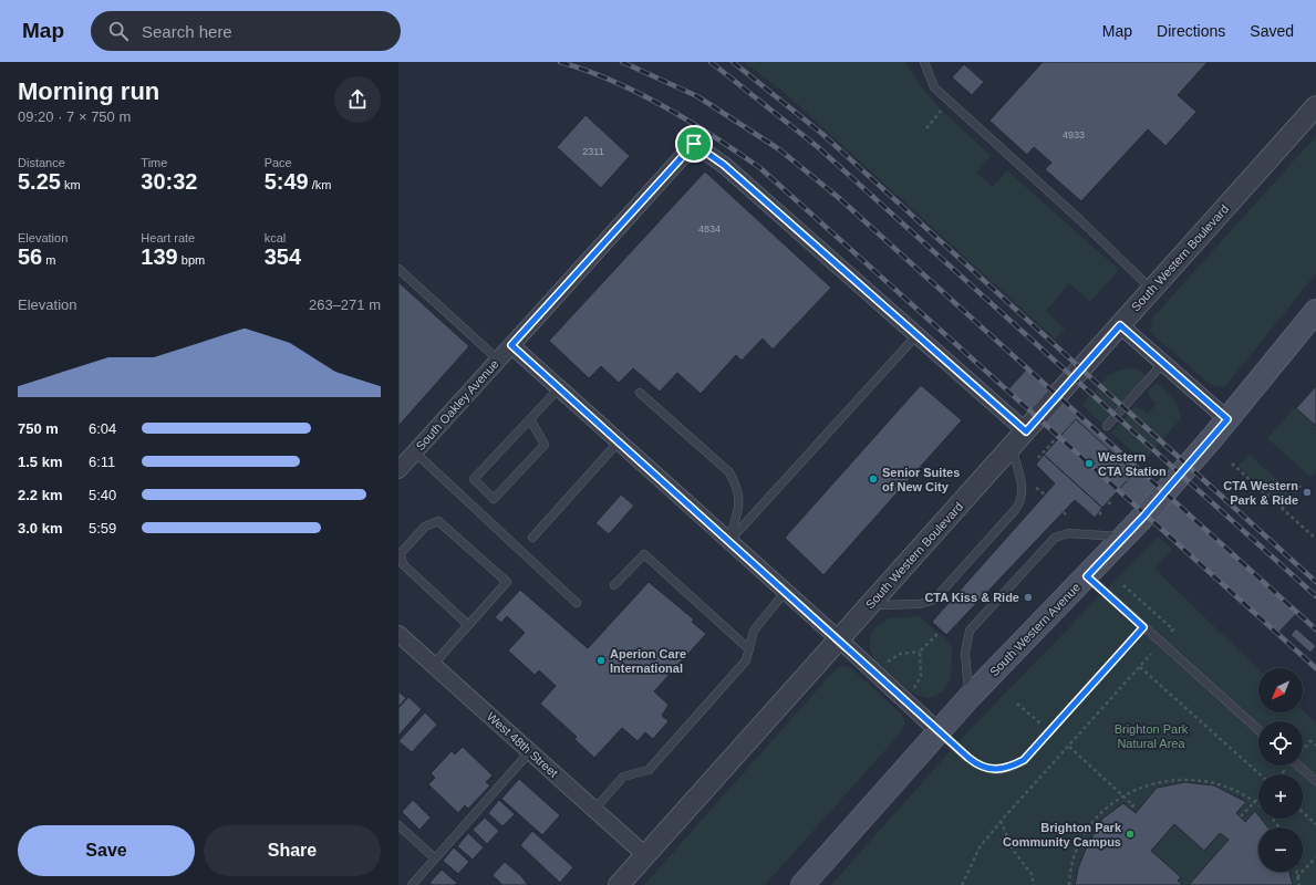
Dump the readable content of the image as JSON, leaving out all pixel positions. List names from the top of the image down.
{
  "streets": {
    "main road": ["South Western Avenue"],
    "street": ["South Western Boulevard", "South Oakley Avenue", "West 48th Street"]
  },
  "crossings": [
    ["South Western Boulevard", "West 48th Street"]
  ],
  "parks": ["Brighton Park Natural Area"],
  "places": [
    "Western CTA Station",
    "Senior Suites of New City",
    "CTA Western Park & Ride",
    "CTA Kiss & Ride",
    "Aperion Care International",
    "Brighton Park Community Campus"
  ],
  "house_numbers": ["4933", "2311", "4834"],
  "north": "bottom left",
  "page": {
    "header": "Map",
    "search": "Search here",
    "nav": ["Map", "Directions", "Saved"],
    "heading": ["Morning run", "09:20 · 7 × 750 m"],
    "stats": [
      ["Distance", "5.25 km"],
      ["Time", "30:32"],
      ["Pace", "5:49 /km"],
      ["Elevation", "56 m"],
      ["Heart rate", "139 bpm"],
      ["kcal", "354"]
    ],
    "chart": ["Elevation", "263–271 m"],
    "list": [
      {
        "name": "750 m",
        "note": "6:04"
      },
      {
        "name": "1.5 km",
        "note": "6:11"
      },
      {
        "name": "2.2 km",
        "note": "5:40"
      },
      {
        "name": "3.0 km",
        "note": "5:59"
      }
    ],
    "map_buttons": ["+", "−"],
    "buttons": ["Save", "Share"]
  }
}
